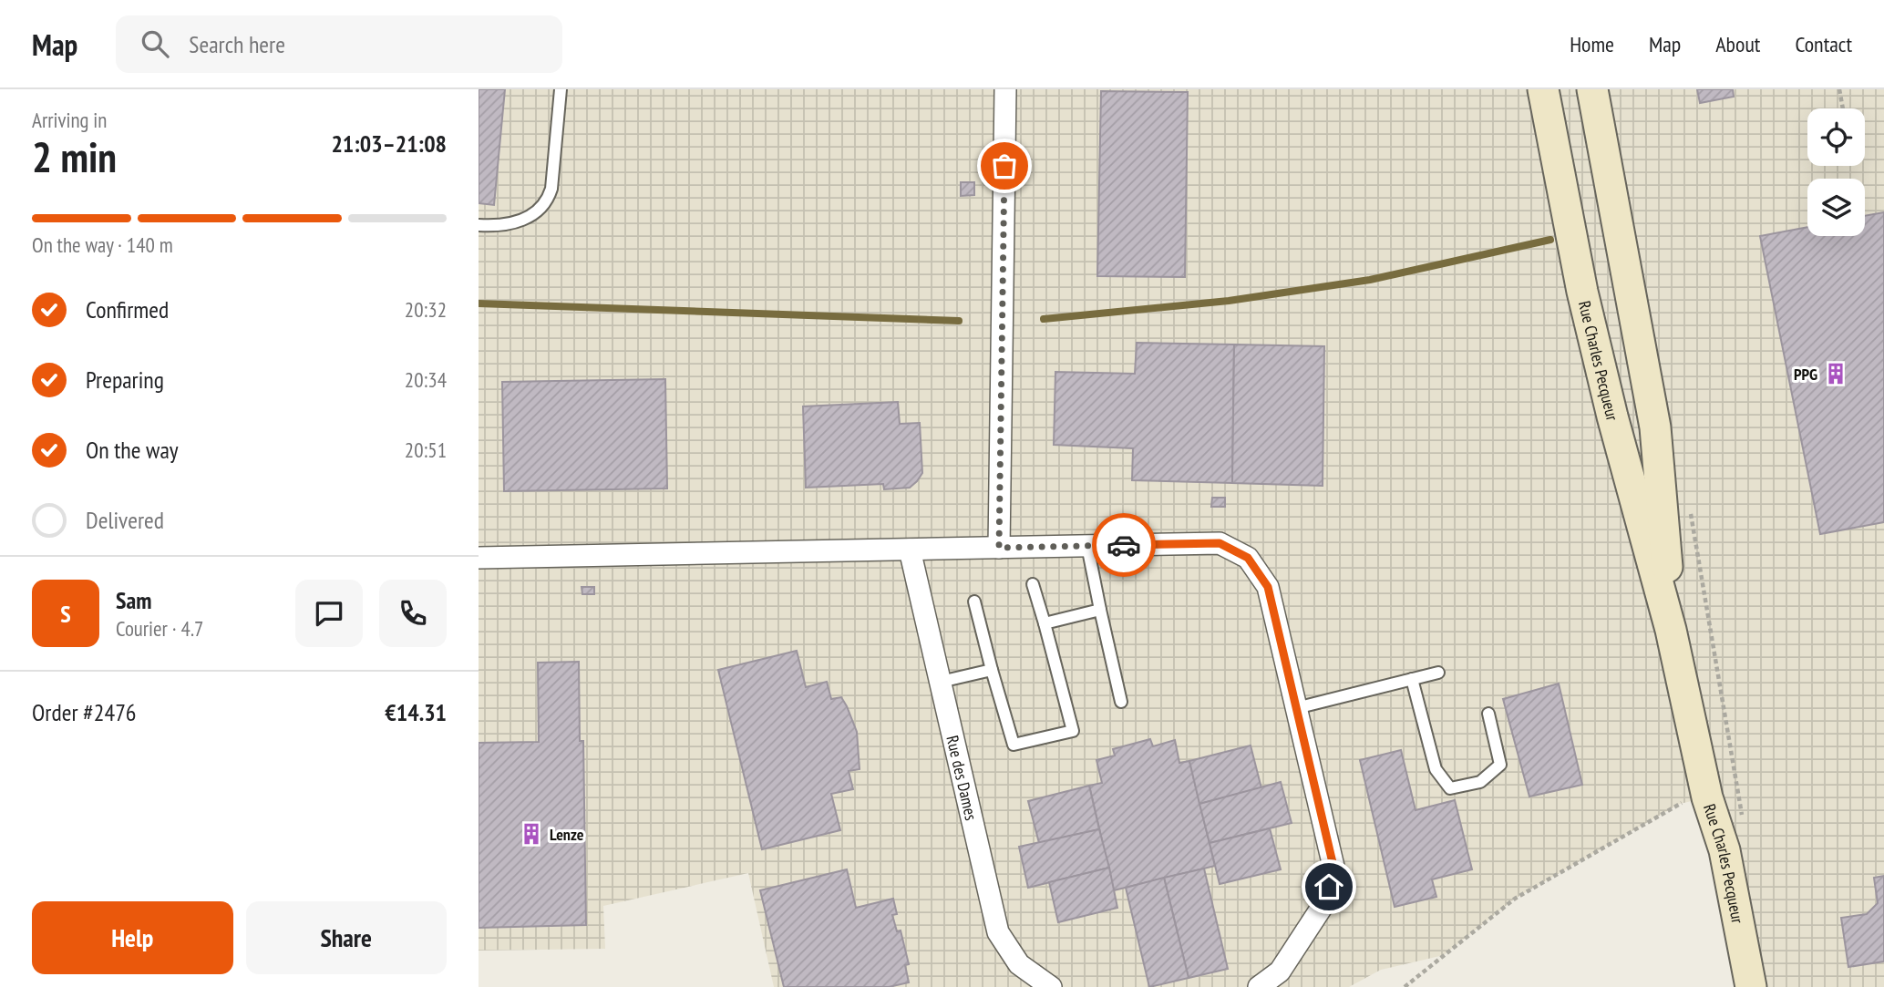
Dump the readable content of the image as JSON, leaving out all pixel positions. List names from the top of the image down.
{
  "streets": {
    "main road": ["Rue Charles Pecqueur"],
    "street": ["Rue des Dames"]
  },
  "places": {
    "building": ["PPG", "Lenze"]
  },
  "page": {
    "header": "Map",
    "search": "Search here",
    "nav": [
      "Home",
      "Map",
      "About",
      "Contact"
    ],
    "heading": ["2 min", "Arriving in", "21:03–21:08"],
    "panel": [
      "Sam",
      "Courier · 4.7",
      "Order #2476",
      "€14.31"
    ],
    "bar": "On the way · 140 m",
    "list": [
      ["Confirmed", "20:32"],
      ["Preparing", "20:34"],
      ["On the way", "20:51"],
      "Delivered"
    ],
    "round": "S",
    "buttons": ["Help", "Share"]
  }
}
